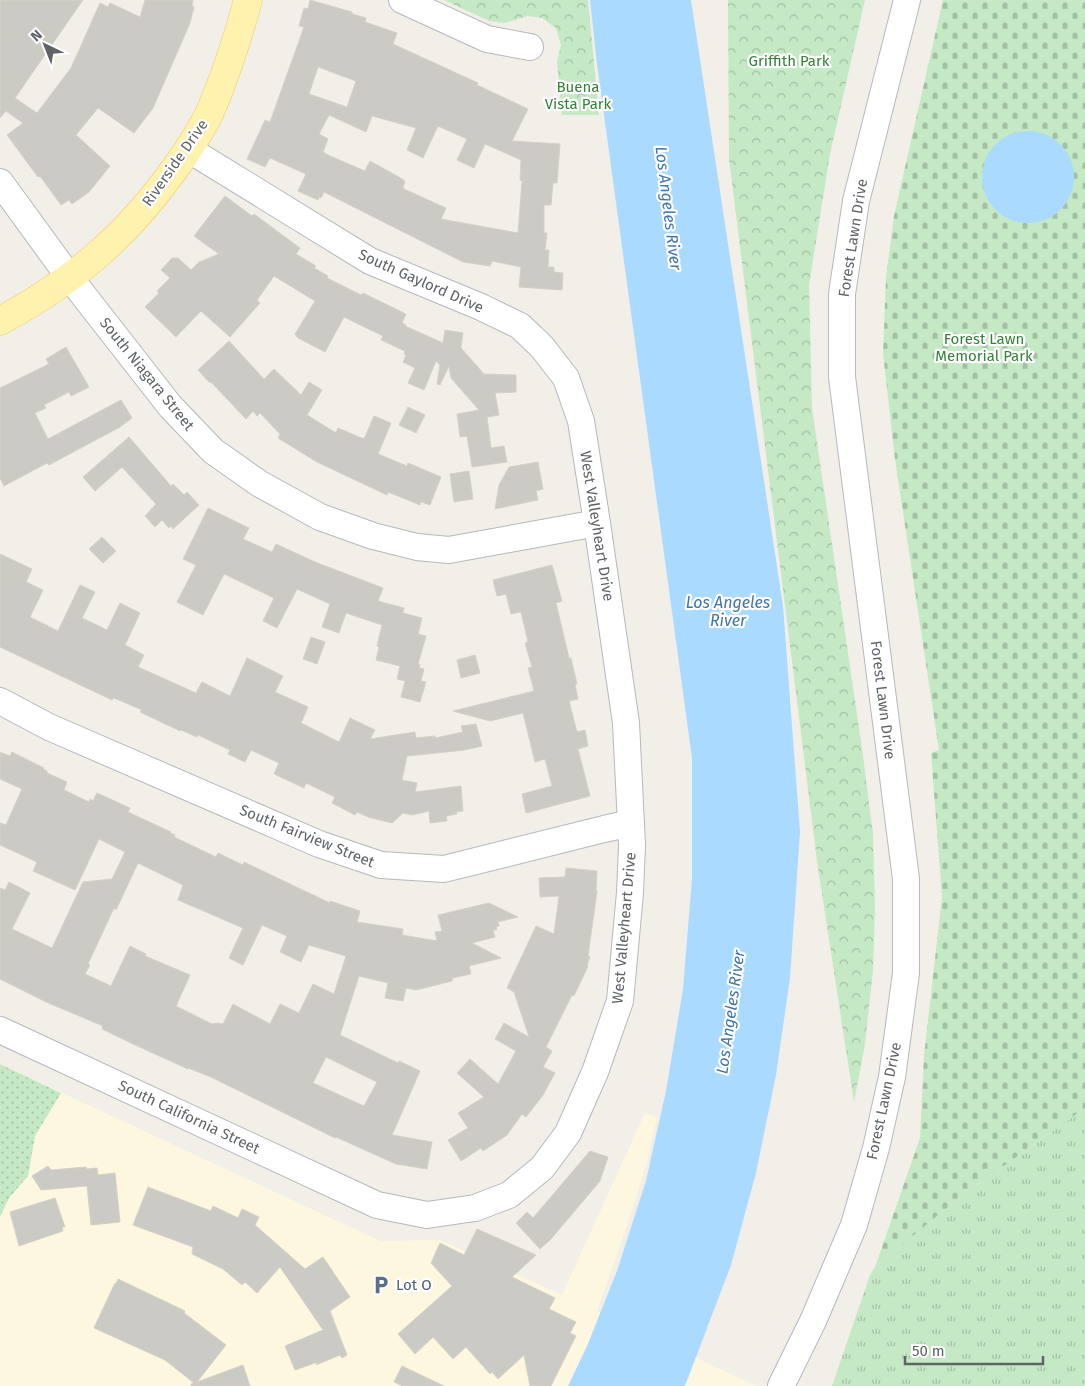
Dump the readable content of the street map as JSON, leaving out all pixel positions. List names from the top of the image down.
{
  "streets": {
    "main road": ["Riverside Drive"],
    "street": [
      "Forest Lawn Drive",
      "South Gaylord Drive",
      "South Niagara Street",
      "West Valleyheart Drive",
      "South Fairview Street",
      "South California Street"
    ]
  },
  "crossings": [
    ["Riverside Drive", "South Gaylord Drive"],
    ["Riverside Drive", "South Niagara Street"],
    ["South Gaylord Drive", "West Valleyheart Drive"],
    ["South Niagara Street", "West Valleyheart Drive"],
    ["West Valleyheart Drive", "South Fairview Street"],
    ["West Valleyheart Drive", "South California Street"]
  ],
  "water": ["Los Angeles River"],
  "parks": ["Griffith Park", "Buena Vista Park", "Forest Lawn Memorial Park"],
  "places": {
    "parking": ["Lot O"]
  },
  "scale_bar": "50 m",
  "north": "top left"
}
